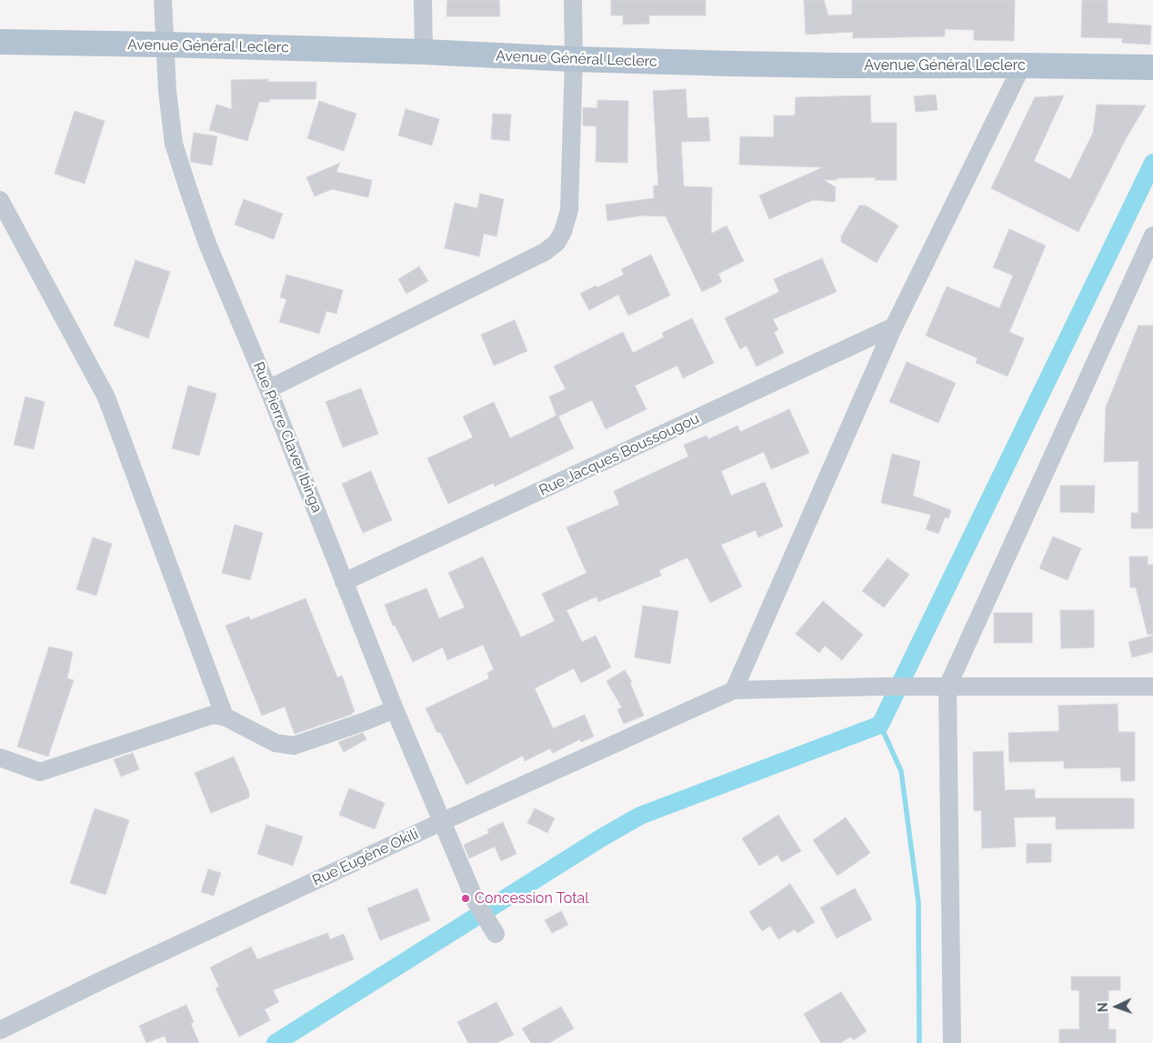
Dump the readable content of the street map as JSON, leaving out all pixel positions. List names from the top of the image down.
{
  "streets": {
    "main road": ["Avenue Général Leclerc"],
    "street": ["Rue Pierre Claver Ibinga", "Rue Jacques Boussougou", "Rue Eugène Okili"]
  },
  "crossings": [
    ["Avenue Général Leclerc", "Rue Pierre Claver Ibinga"],
    ["Rue Pierre Claver Ibinga", "Rue Jacques Boussougou"],
    ["Rue Pierre Claver Ibinga", "Rue Eugène Okili"]
  ],
  "places": ["Concession Total"],
  "north": "left"
}
